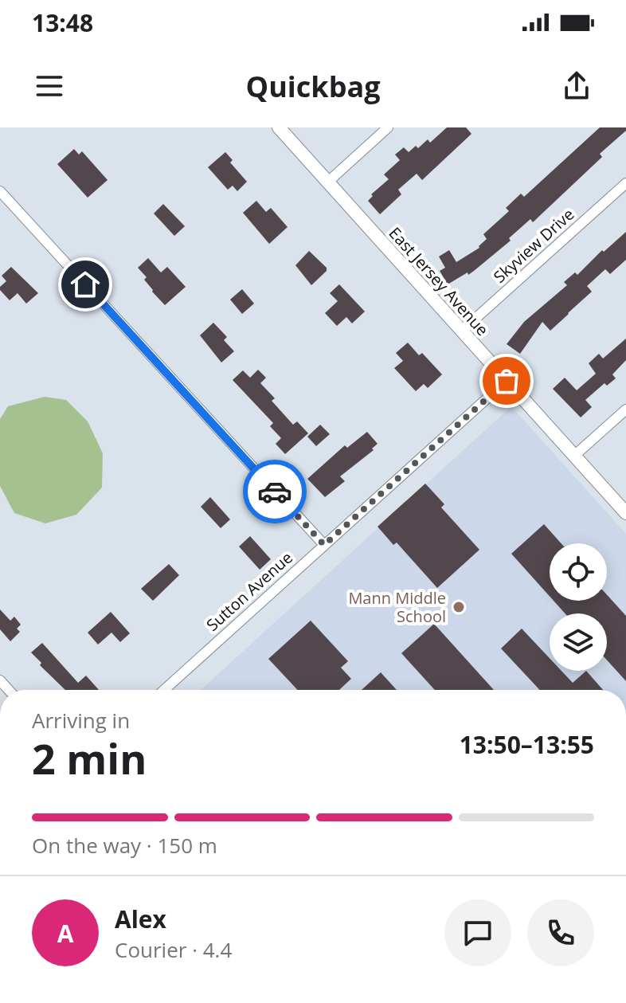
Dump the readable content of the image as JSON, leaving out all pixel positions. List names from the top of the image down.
{
  "streets": {
    "street": ["Skyview Drive", "East Jersey Avenue", "Sutton Avenue"]
  },
  "crossings": [
    ["Skyview Drive", "East Jersey Avenue"],
    ["East Jersey Avenue", "Sutton Avenue"]
  ],
  "places": ["Mann Middle School"],
  "page": {
    "status": "13:48",
    "header": "Quickbag",
    "heading": ["2 min", "Arriving in", "13:50–13:55"],
    "panel": ["Alex", "Courier · 4.4"],
    "bar": "On the way · 150 m",
    "round": "A"
  }
}
